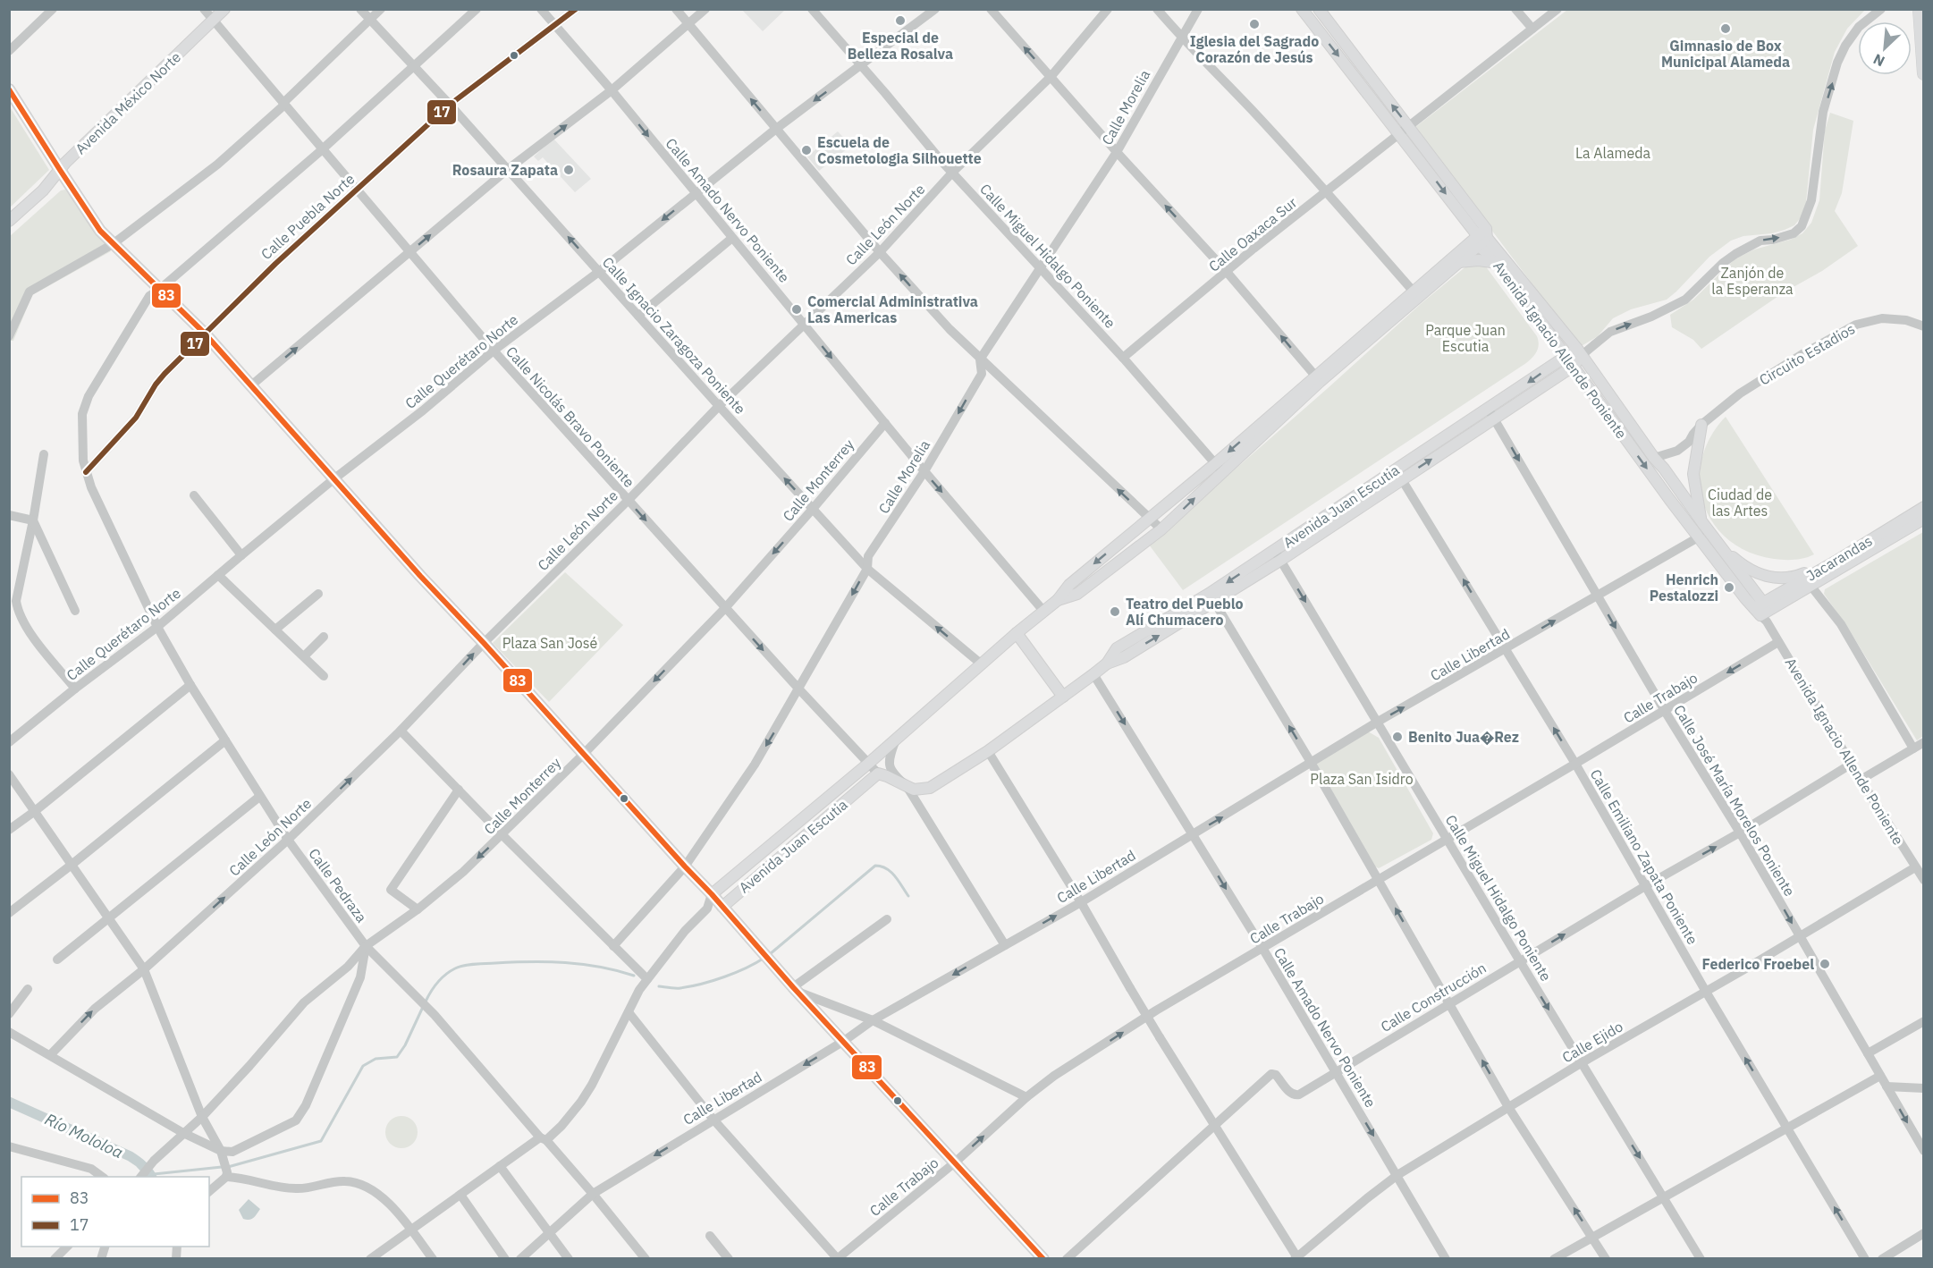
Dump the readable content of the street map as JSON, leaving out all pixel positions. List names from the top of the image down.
{
  "streets": {
    "main road": [
      "Avenida México Norte",
      "Avenida Ignacio Allende Poniente",
      "Avenida Juan Escutia",
      "Jacarandas"
    ],
    "street": [
      "Calle Morelia",
      "Calle Amado Nervo Poniente",
      "Calle Puebla Norte",
      "Calle León Norte",
      "Calle Oaxaca Sur",
      "Calle Miguel Hidalgo Poniente",
      "Calle Ignacio Zaragoza Poniente",
      "Circuito Estadios",
      "Calle Querétaro Norte",
      "Calle Nicolás Bravo Poniente",
      "Calle Monterrey",
      "Calle Libertad",
      "Calle Trabajo",
      "Calle José María Morelos Poniente",
      "Calle Emiliano Zapata Poniente",
      "Calle Pedraza",
      "Calle Construcción",
      "Calle Ejido"
    ]
  },
  "crossings": [
    ["Avenida México Norte", "Calle Nicolás Bravo Poniente"],
    ["Calle Morelia", "Calle Amado Nervo Poniente"],
    ["Calle Morelia", "Calle Miguel Hidalgo Poniente"],
    ["Calle Morelia", "Calle Ignacio Zaragoza Poniente"],
    ["Calle Morelia", "Calle Nicolás Bravo Poniente"],
    ["Calle Amado Nervo Poniente", "Calle Puebla Norte"],
    ["Calle Amado Nervo Poniente", "Calle León Norte"],
    ["Calle Amado Nervo Poniente", "Calle Querétaro Norte"],
    ["Calle Amado Nervo Poniente", "Calle Monterrey"],
    ["Calle Amado Nervo Poniente", "Avenida Juan Escutia"],
    ["Calle Amado Nervo Poniente", "Calle Libertad"],
    ["Calle Amado Nervo Poniente", "Calle Trabajo"],
    ["Calle Amado Nervo Poniente", "Calle Construcción"],
    ["Calle Amado Nervo Poniente", "Calle Ejido"],
    ["Calle Puebla Norte", "Calle Ignacio Zaragoza Poniente"],
    ["Calle Puebla Norte", "Calle Nicolás Bravo Poniente"],
    ["Calle Puebla Norte", "Calle Pedraza"],
    ["Calle León Norte", "Calle Miguel Hidalgo Poniente"],
    ["Calle León Norte", "Calle Ignacio Zaragoza Poniente"],
    ["Calle León Norte", "Calle Nicolás Bravo Poniente"],
    ["Calle León Norte", "Calle Pedraza"],
    ["Calle Oaxaca Sur", "Calle Miguel Hidalgo Poniente"],
    ["Calle Oaxaca Sur", "Avenida Ignacio Allende Poniente"],
    ["Calle Miguel Hidalgo Poniente", "Calle Querétaro Norte"],
    ["Calle Miguel Hidalgo Poniente", "Avenida Juan Escutia"],
    ["Calle Miguel Hidalgo Poniente", "Calle Libertad"],
    ["Calle Miguel Hidalgo Poniente", "Calle Trabajo"],
    ["Calle Miguel Hidalgo Poniente", "Calle Construcción"],
    ["Calle Miguel Hidalgo Poniente", "Calle Ejido"],
    ["Calle Ignacio Zaragoza Poniente", "Calle Querétaro Norte"],
    ["Calle Ignacio Zaragoza Poniente", "Calle Monterrey"],
    ["Calle Ignacio Zaragoza Poniente", "Avenida Juan Escutia"],
    ["Calle Ignacio Zaragoza Poniente", "Calle Pedraza"],
    ["Avenida Ignacio Allende Poniente", "Circuito Estadios"],
    ["Avenida Ignacio Allende Poniente", "Avenida Juan Escutia"],
    ["Avenida Ignacio Allende Poniente", "Jacarandas"],
    ["Avenida Ignacio Allende Poniente", "Calle Libertad"],
    ["Avenida Ignacio Allende Poniente", "Calle Trabajo"],
    ["Avenida Ignacio Allende Poniente", "Calle Construcción"],
    ["Avenida Ignacio Allende Poniente", "Calle Ejido"],
    ["Calle Querétaro Norte", "Calle Nicolás Bravo Poniente"],
    ["Calle Querétaro Norte", "Calle Pedraza"],
    ["Calle Nicolás Bravo Poniente", "Calle Monterrey"],
    ["Calle Nicolás Bravo Poniente", "Avenida Juan Escutia"],
    ["Calle Nicolás Bravo Poniente", "Calle Pedraza"],
    ["Calle Monterrey", "Calle Pedraza"],
    ["Avenida Juan Escutia", "Calle José María Morelos Poniente"],
    ["Avenida Juan Escutia", "Calle Emiliano Zapata Poniente"],
    ["Calle Libertad", "Calle José María Morelos Poniente"],
    ["Calle Libertad", "Calle Emiliano Zapata Poniente"],
    ["Calle Libertad", "Calle Pedraza"],
    ["Calle Trabajo", "Calle José María Morelos Poniente"],
    ["Calle Trabajo", "Calle Emiliano Zapata Poniente"],
    ["Calle José María Morelos Poniente", "Calle Construcción"],
    ["Calle José María Morelos Poniente", "Calle Ejido"],
    ["Calle Emiliano Zapata Poniente", "Calle Construcción"],
    ["Calle Emiliano Zapata Poniente", "Calle Ejido"]
  ],
  "one_way": [
    "Calle Morelia",
    "Calle Amado Nervo Poniente",
    "Calle Ignacio Zaragoza Poniente",
    "Calle Monterrey",
    "Calle José María Morelos Poniente",
    "Calle Emiliano Zapata Poniente"
  ],
  "water": ["Río Mololoa"],
  "parks": [
    "La Alameda",
    "Zanjón de la Esperanza",
    "Parque Juan Escutia",
    "Ciudad de las Artes",
    "Plaza San José",
    "Plaza San Isidro"
  ],
  "places": [
    "Especial de Belleza Rosalva",
    "Iglesia del Sagrado Corazón de Jesús",
    "Gimnasio de Box Municipal Alameda",
    "Escuela de Cosmetologia Silhouette",
    "Rosaura Zapata",
    "Comercial Administrativa Las Americas",
    "Henrich Pestalozzi",
    "Teatro del Pueblo Alí Chumacero",
    "Benito Jua�Rez",
    "Federico Froebel"
  ],
  "lines": ["transit line 17", "transit line 83"],
  "legend": ["83", "17"],
  "north": "bottom left"
}
